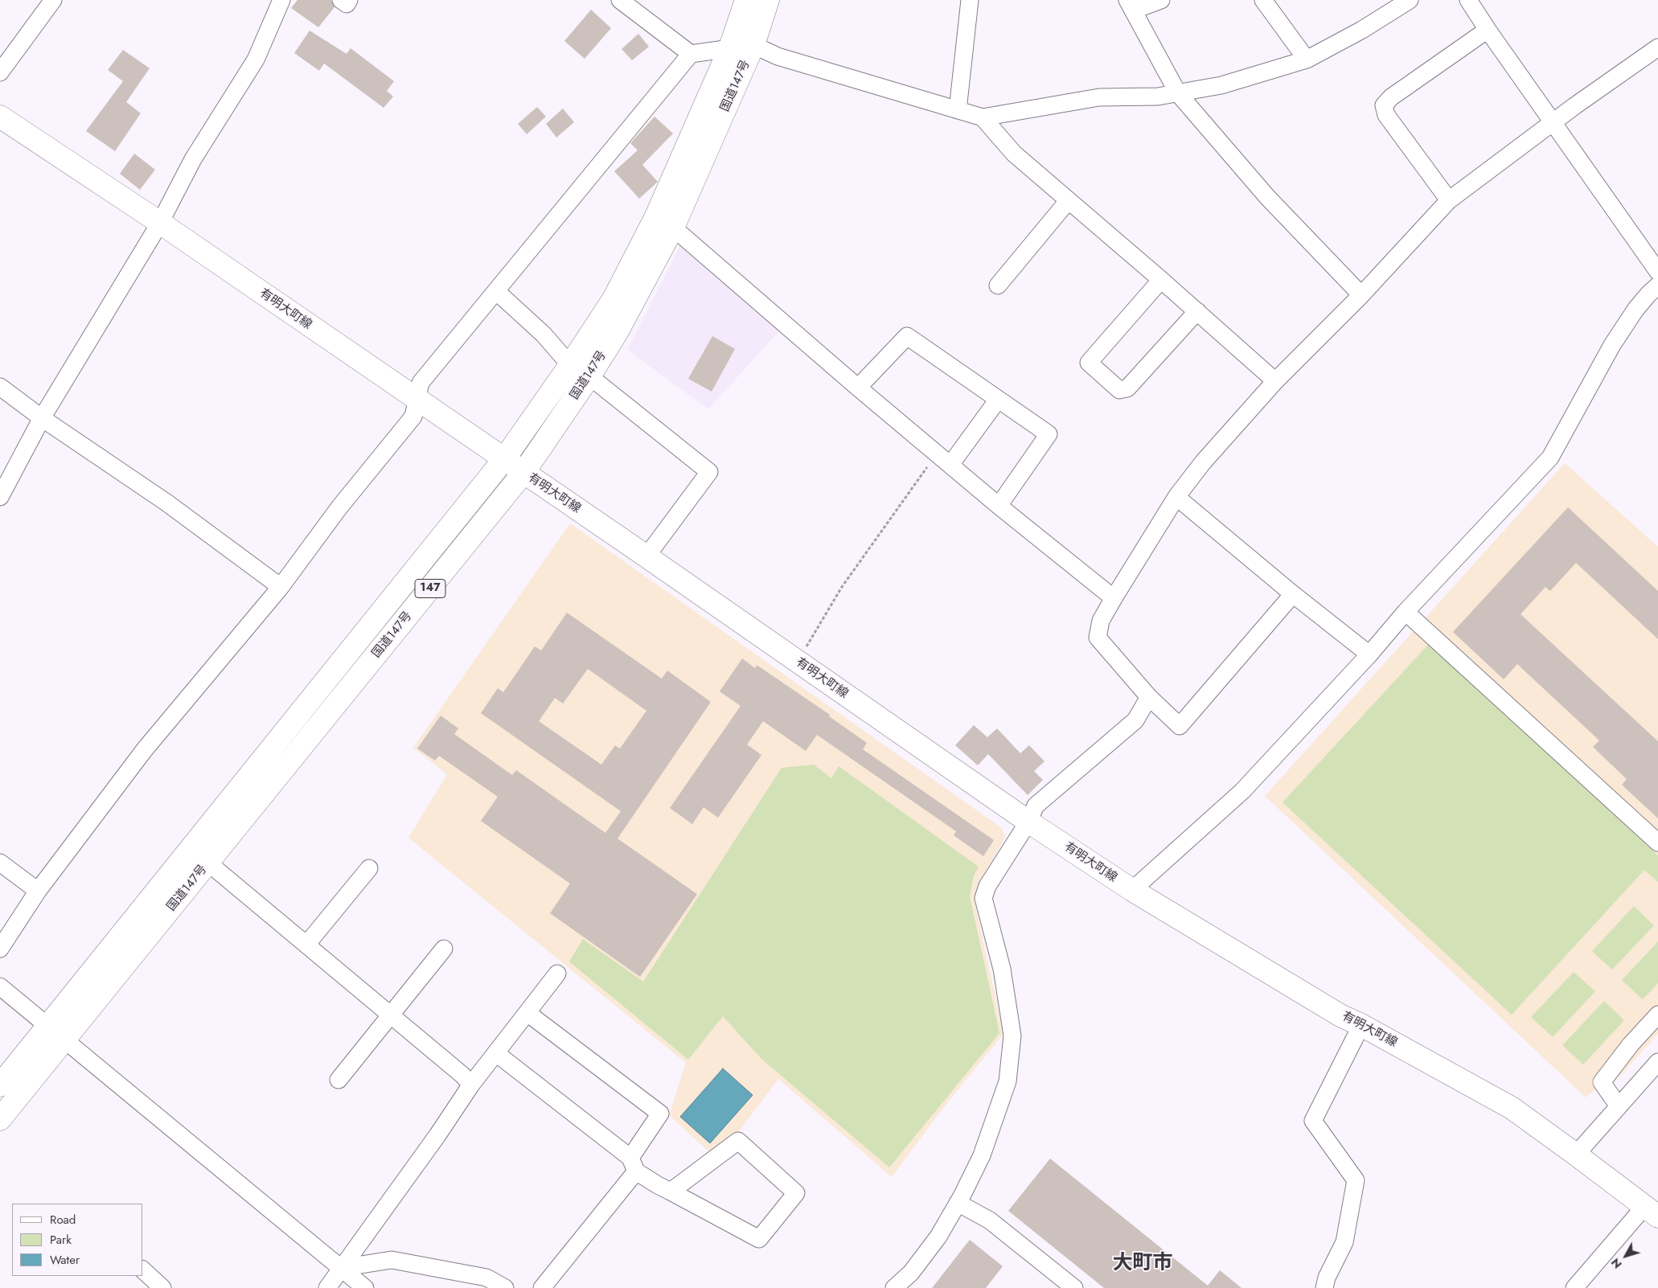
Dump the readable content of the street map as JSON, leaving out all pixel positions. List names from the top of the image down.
{
  "streets": {
    "main road": ["国道147号", "有明大町線", "147"]
  },
  "crossings": [
    ["国道147号", "有明大町線"]
  ],
  "districts": ["大町市"],
  "legend": ["Road", "Park", "Water"],
  "north": "bottom left"
}
